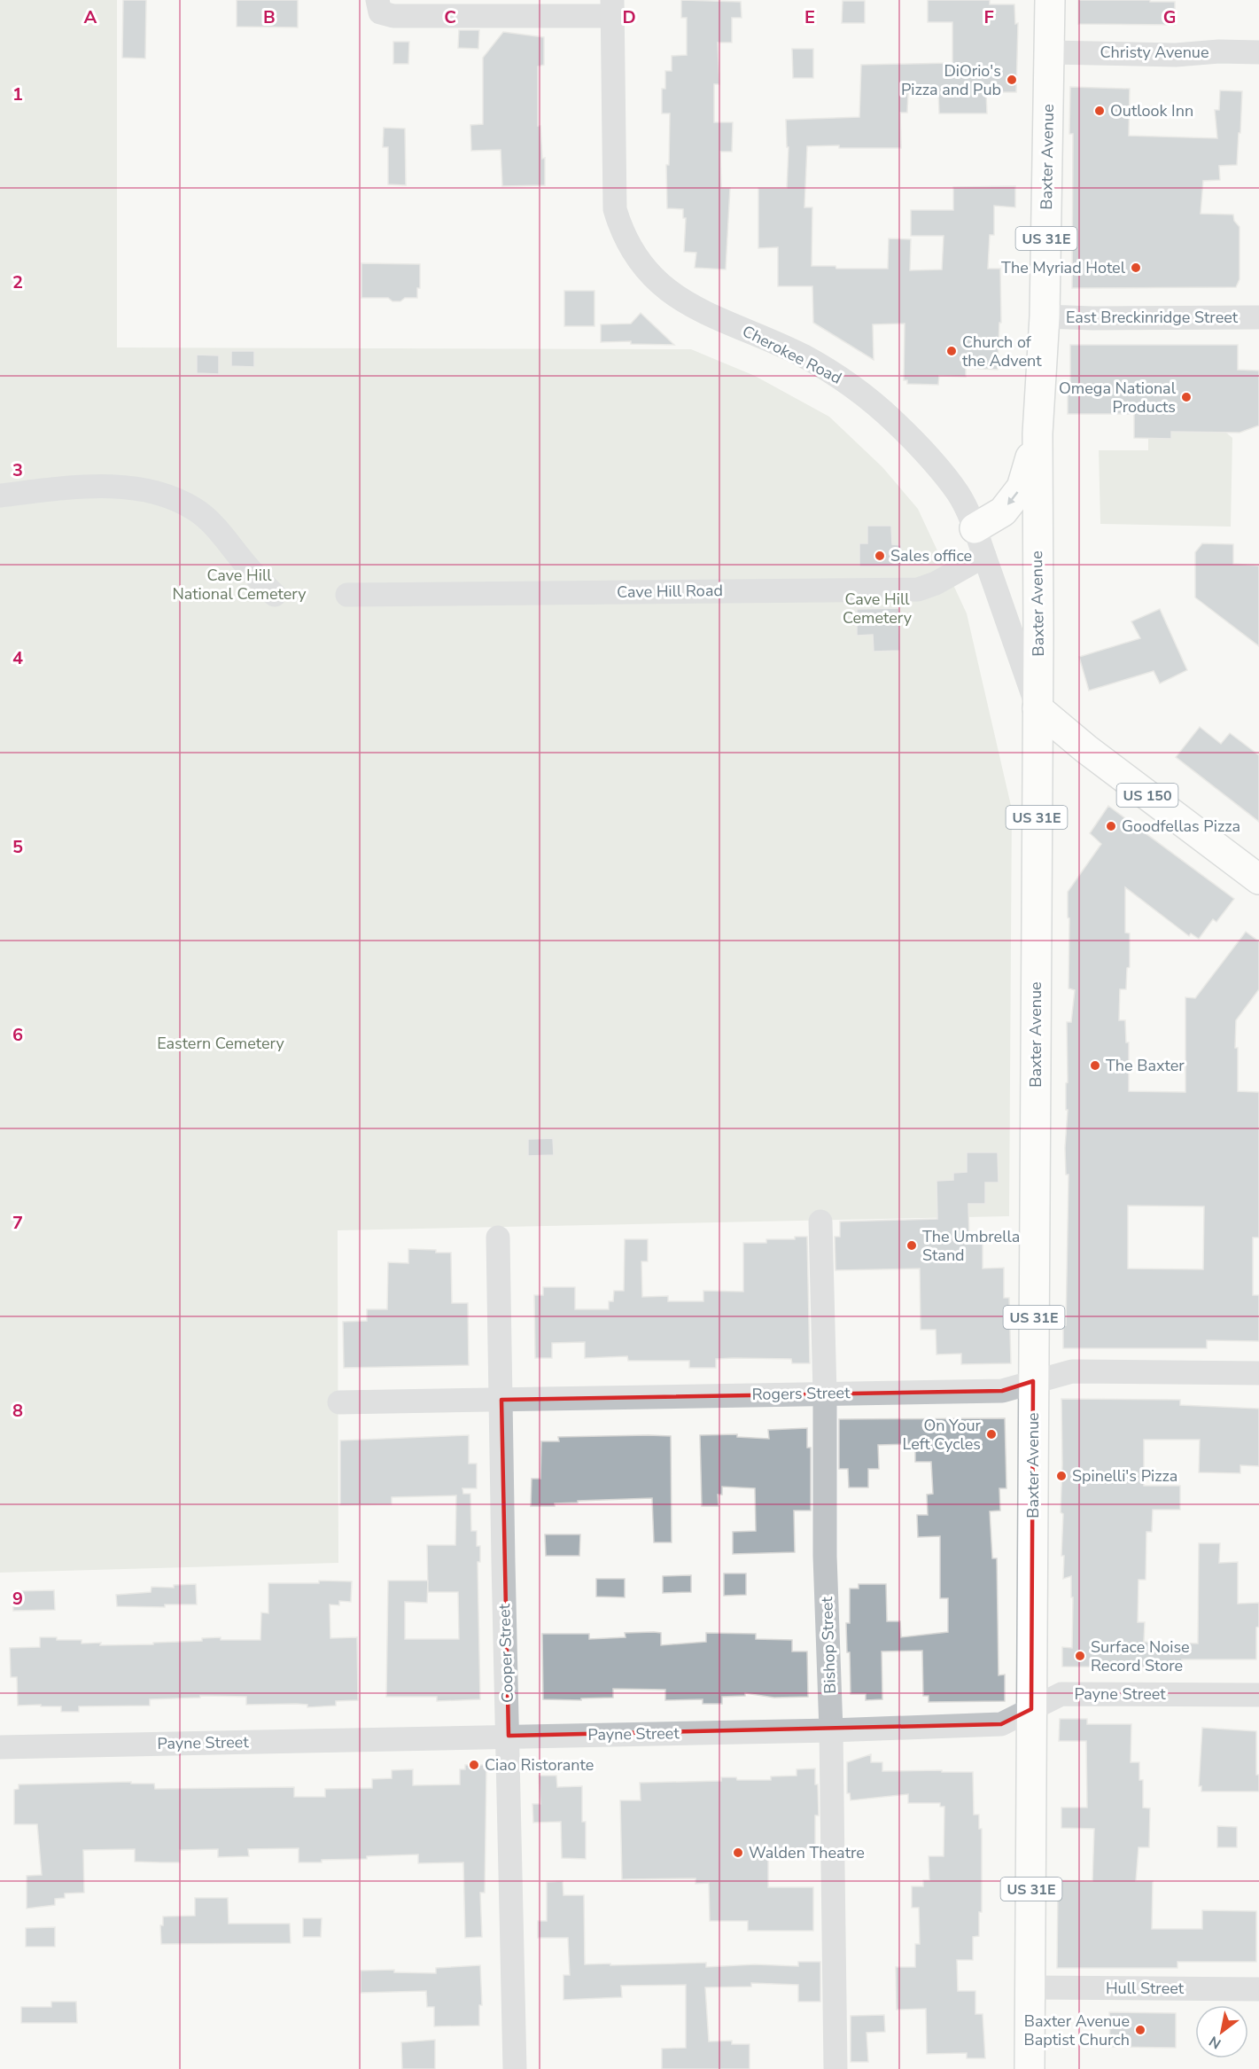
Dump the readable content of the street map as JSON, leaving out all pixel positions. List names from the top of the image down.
{
  "streets": {
    "main road": ["Baxter Avenue", "US 31E", "US 150"],
    "street": [
      "Christy Avenue",
      "East Breckinridge Street",
      "Cherokee Road",
      "Cave Hill Road",
      "Rogers Street",
      "Bishop Street",
      "Cooper Street",
      "Payne Street",
      "Hull Street"
    ]
  },
  "crossings": [
    ["Christy Avenue", "Baxter Avenue"],
    ["Baxter Avenue", "East Breckinridge Street"],
    ["Baxter Avenue", "Cherokee Road"],
    ["Baxter Avenue", "US 150"],
    ["Baxter Avenue", "Rogers Street"],
    ["Baxter Avenue", "Payne Street"],
    ["Baxter Avenue", "Hull Street"],
    ["Cherokee Road", "Cave Hill Road"],
    ["Cherokee Road", "US 150"],
    ["Rogers Street", "Bishop Street"],
    ["Rogers Street", "Cooper Street"],
    ["Bishop Street", "Payne Street"],
    ["Cooper Street", "Payne Street"]
  ],
  "parks": ["Cave Hill National Cemetery", "Cave Hill Cemetery", "Eastern Cemetery"],
  "places": [
    "DiOrio's Pizza and Pub",
    "Outlook Inn",
    "The Myriad Hotel",
    "Church of the Advent",
    "Omega National Products",
    "Sales office",
    "Goodfellas Pizza",
    "The Baxter",
    "The Umbrella Stand",
    "On Your Left Cycles",
    "Spinelli's Pizza",
    "Surface Noise Record Store",
    "Ciao Ristorante",
    "Walden Theatre",
    "Baxter Avenue Baptist Church"
  ],
  "north": "bottom left",
  "grid": {
    "columns": [
      "A",
      "B",
      "C",
      "D",
      "E",
      "F",
      "G"
    ],
    "rows": [
      "1",
      "2",
      "3",
      "4",
      "5",
      "6",
      "7",
      "8",
      "9"
    ]
  }
}
